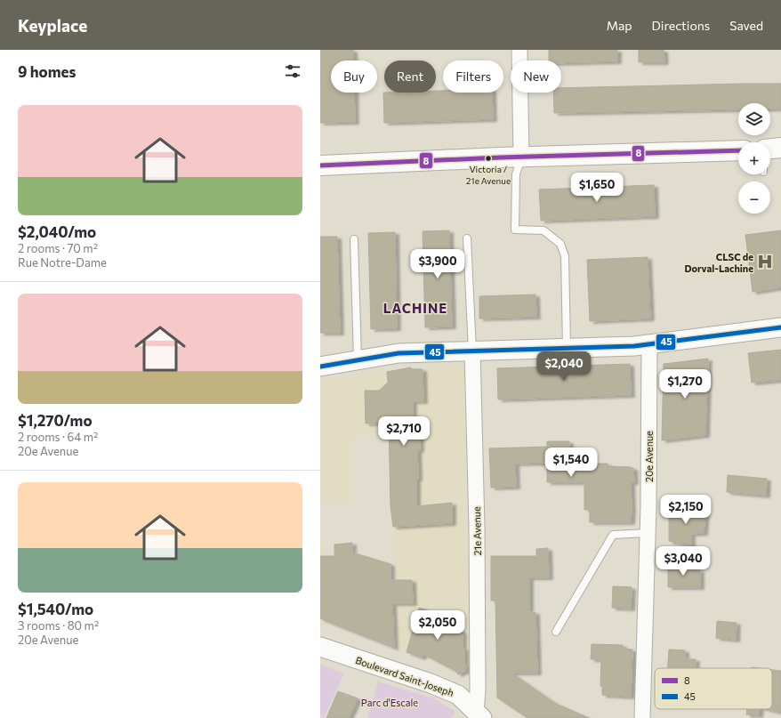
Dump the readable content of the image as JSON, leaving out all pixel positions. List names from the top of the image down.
{
  "streets": {
    "street": ["20e Avenue", "21e Avenue", "Boulevard Saint-Joseph"]
  },
  "crossings": [
    ["21e Avenue", "Boulevard Saint-Joseph"]
  ],
  "districts": ["LACHINE"],
  "parks": ["Parc d'Escale"],
  "places": {
    "other": ["Victoria / 21e Avenue"],
    "hospital": ["CLSC de Dorval-Lachine"]
  },
  "lines": ["transit line 8", "transit line 45"],
  "legend": ["8", "45"],
  "page": {
    "header": "Keyplace",
    "nav": ["Map", "Directions", "Saved"],
    "heading": "9 homes",
    "chip": [
      "Buy",
      "Rent",
      "Filters",
      "New"
    ],
    "list": [
      {
        "name": "$2,040/mo",
        "note": "2 rooms · 70 m² · Rue Notre-Dame"
      },
      {
        "name": "$1,270/mo",
        "note": "2 rooms · 64 m² · 20e Avenue"
      },
      {
        "name": "$1,540/mo",
        "note": "3 rooms · 80 m² · 20e Avenue"
      }
    ],
    "map_buttons": ["+", "−"],
    "price": [
      "$1,650",
      "$3,900",
      "$2,040",
      "$1,270",
      "$2,710",
      "$1,540",
      "$2,150",
      "$3,040",
      "$2,050"
    ]
  }
}
